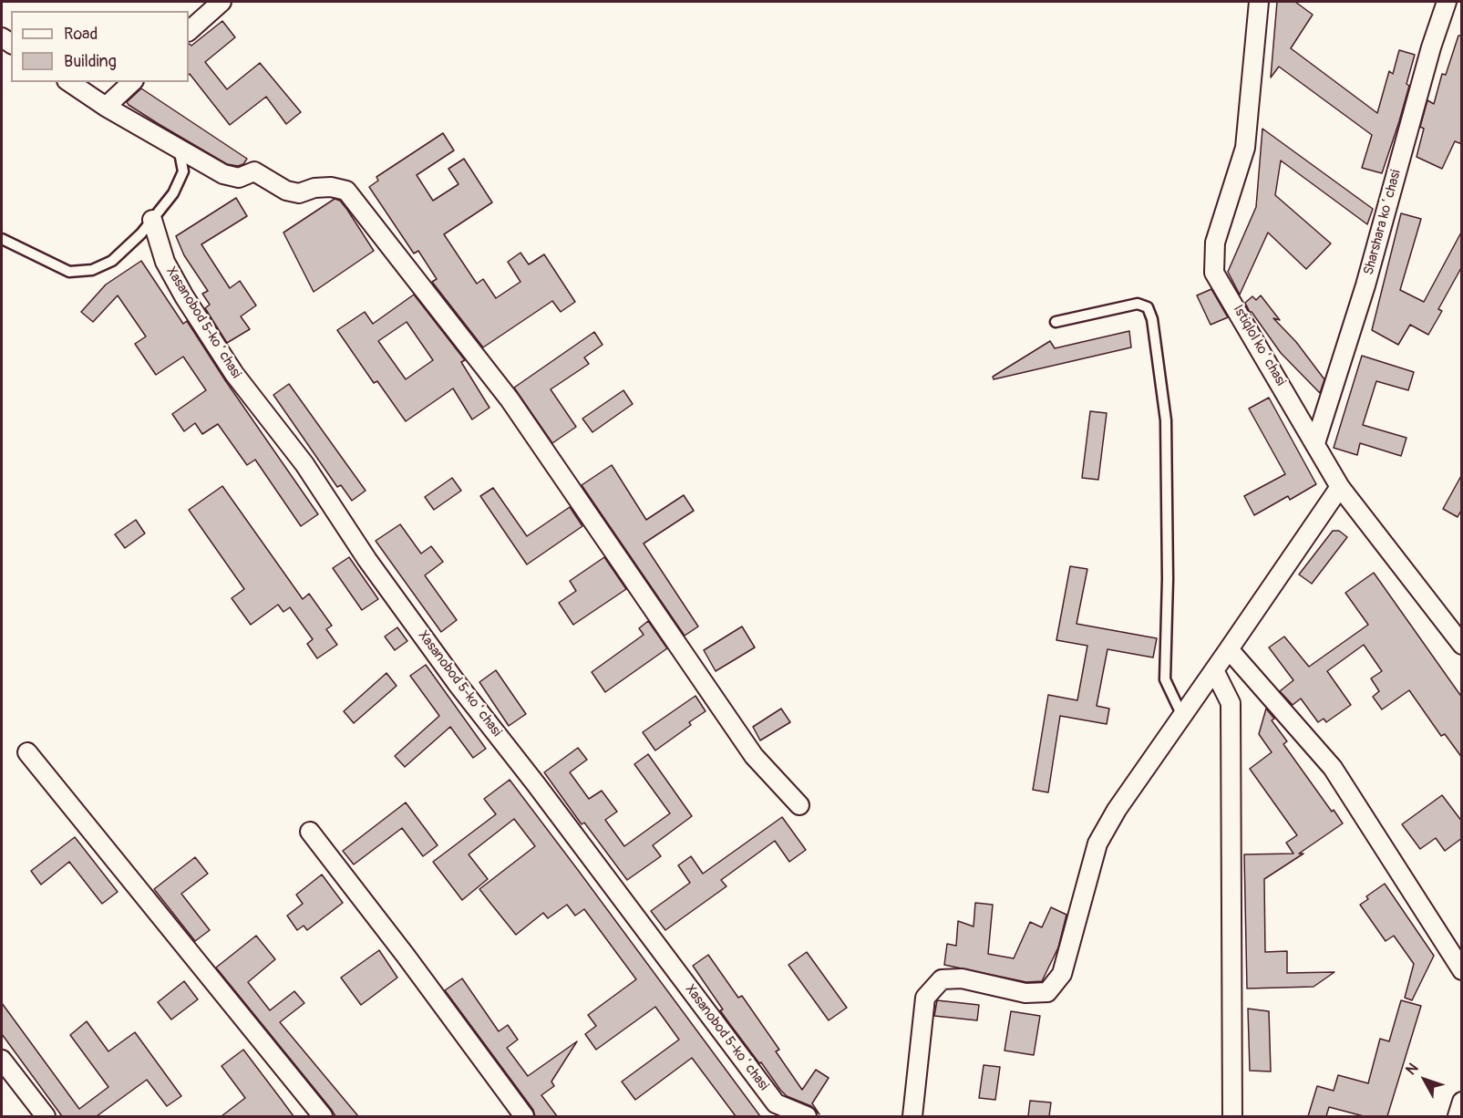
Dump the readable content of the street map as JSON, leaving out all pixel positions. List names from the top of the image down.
{
  "streets": {
    "street": ["Sharshara koʻchasi", "Xasanobod 5-koʻchasi", "Istiqlol koʻchasi"]
  },
  "crossings": [
    ["Sharshara koʻchasi", "Istiqlol koʻchasi"]
  ],
  "legend": ["Road", "Building"],
  "north": "top left"
}
